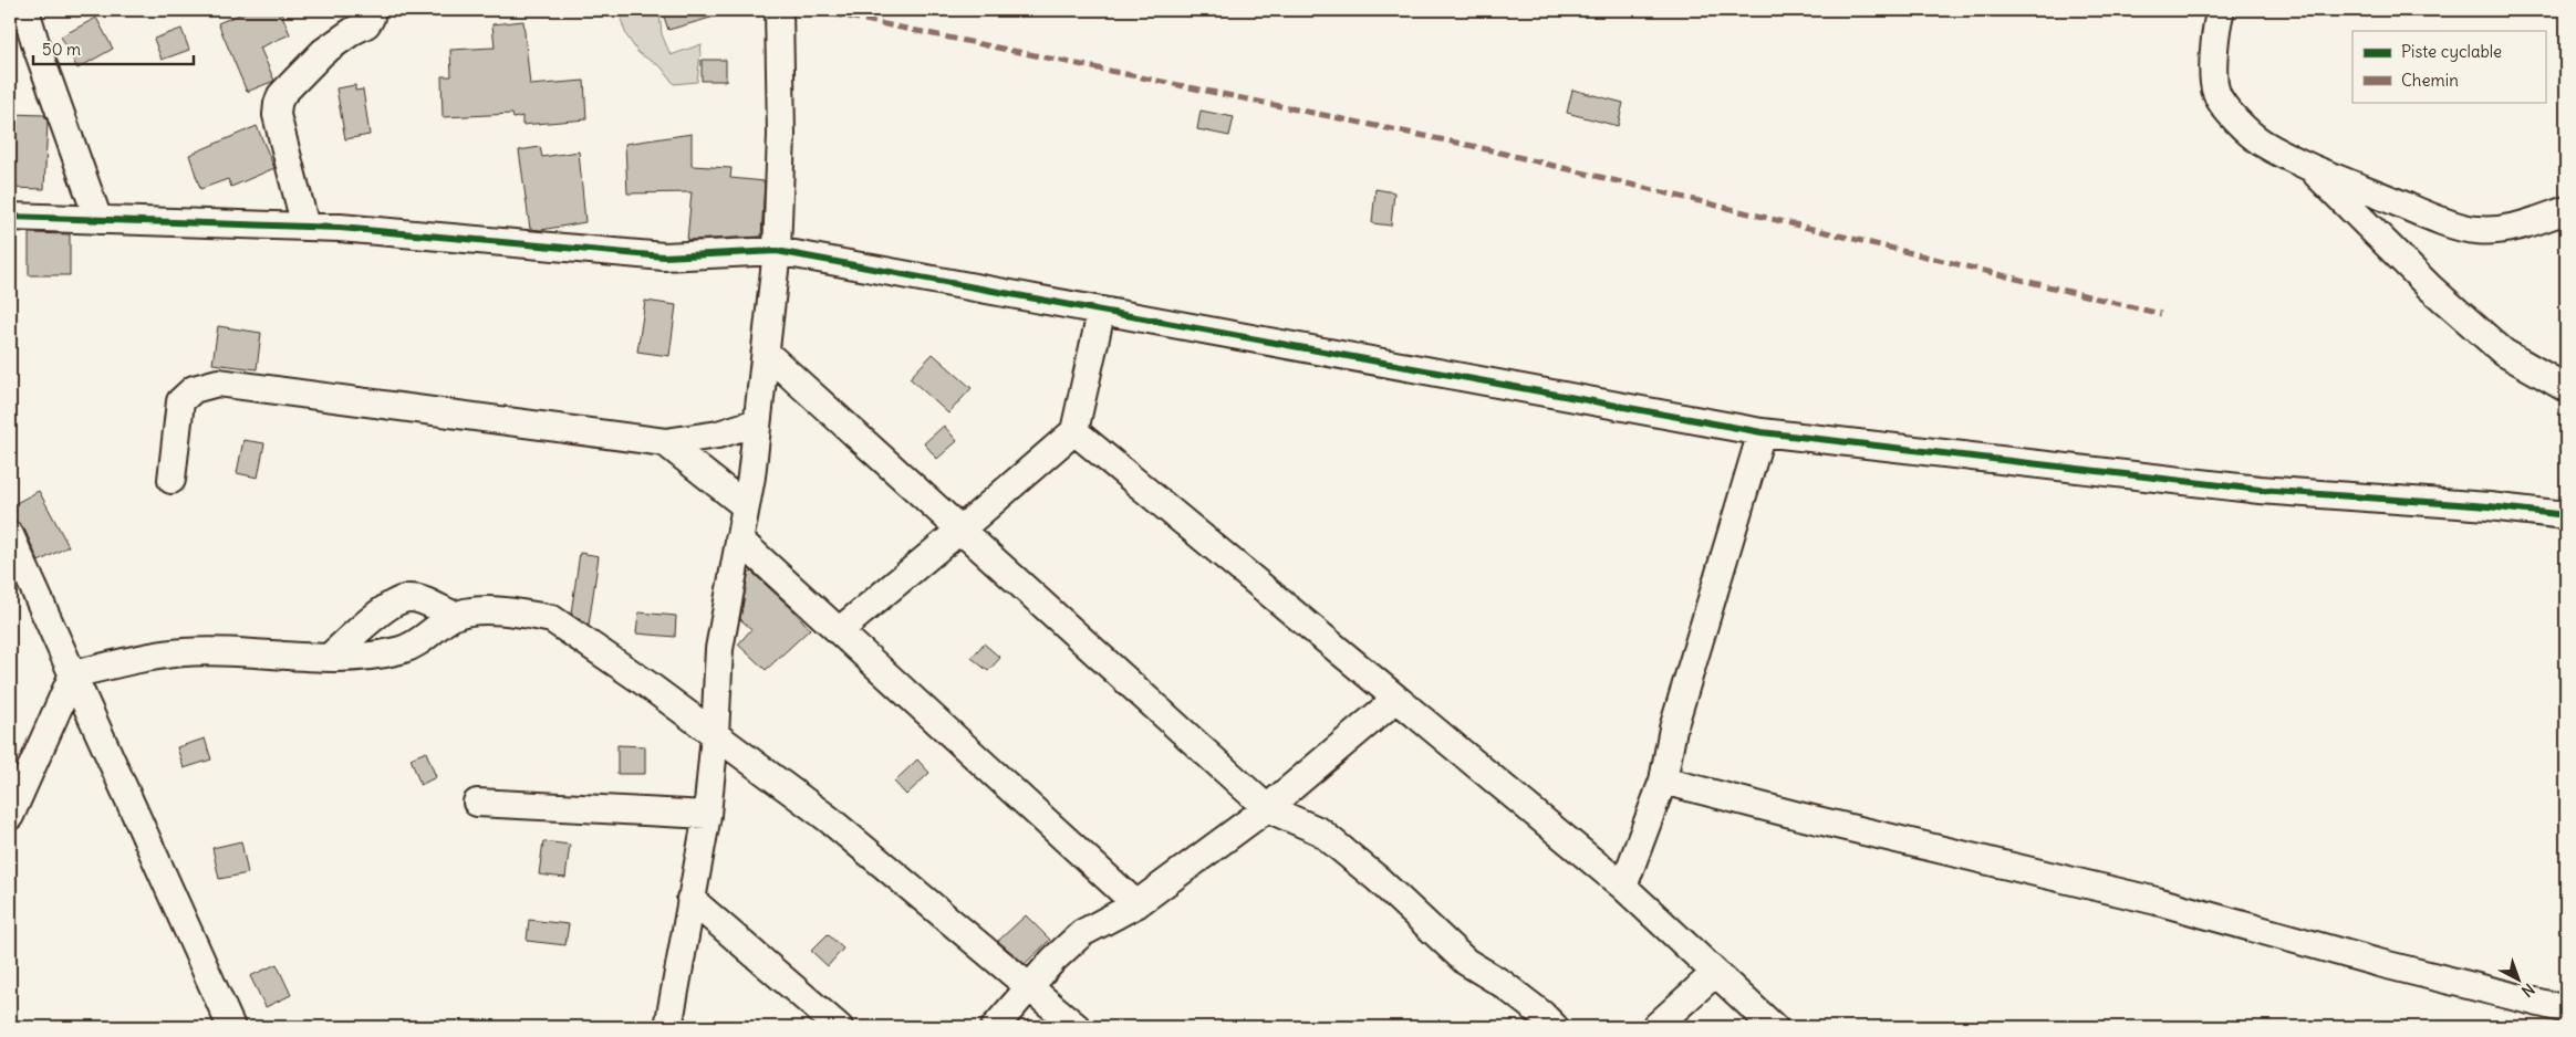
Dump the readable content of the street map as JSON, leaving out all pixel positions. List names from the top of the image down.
{
  "legend": ["Piste cyclable", "Chemin"],
  "scale_bar": "50 m",
  "north": "bottom right"
}
